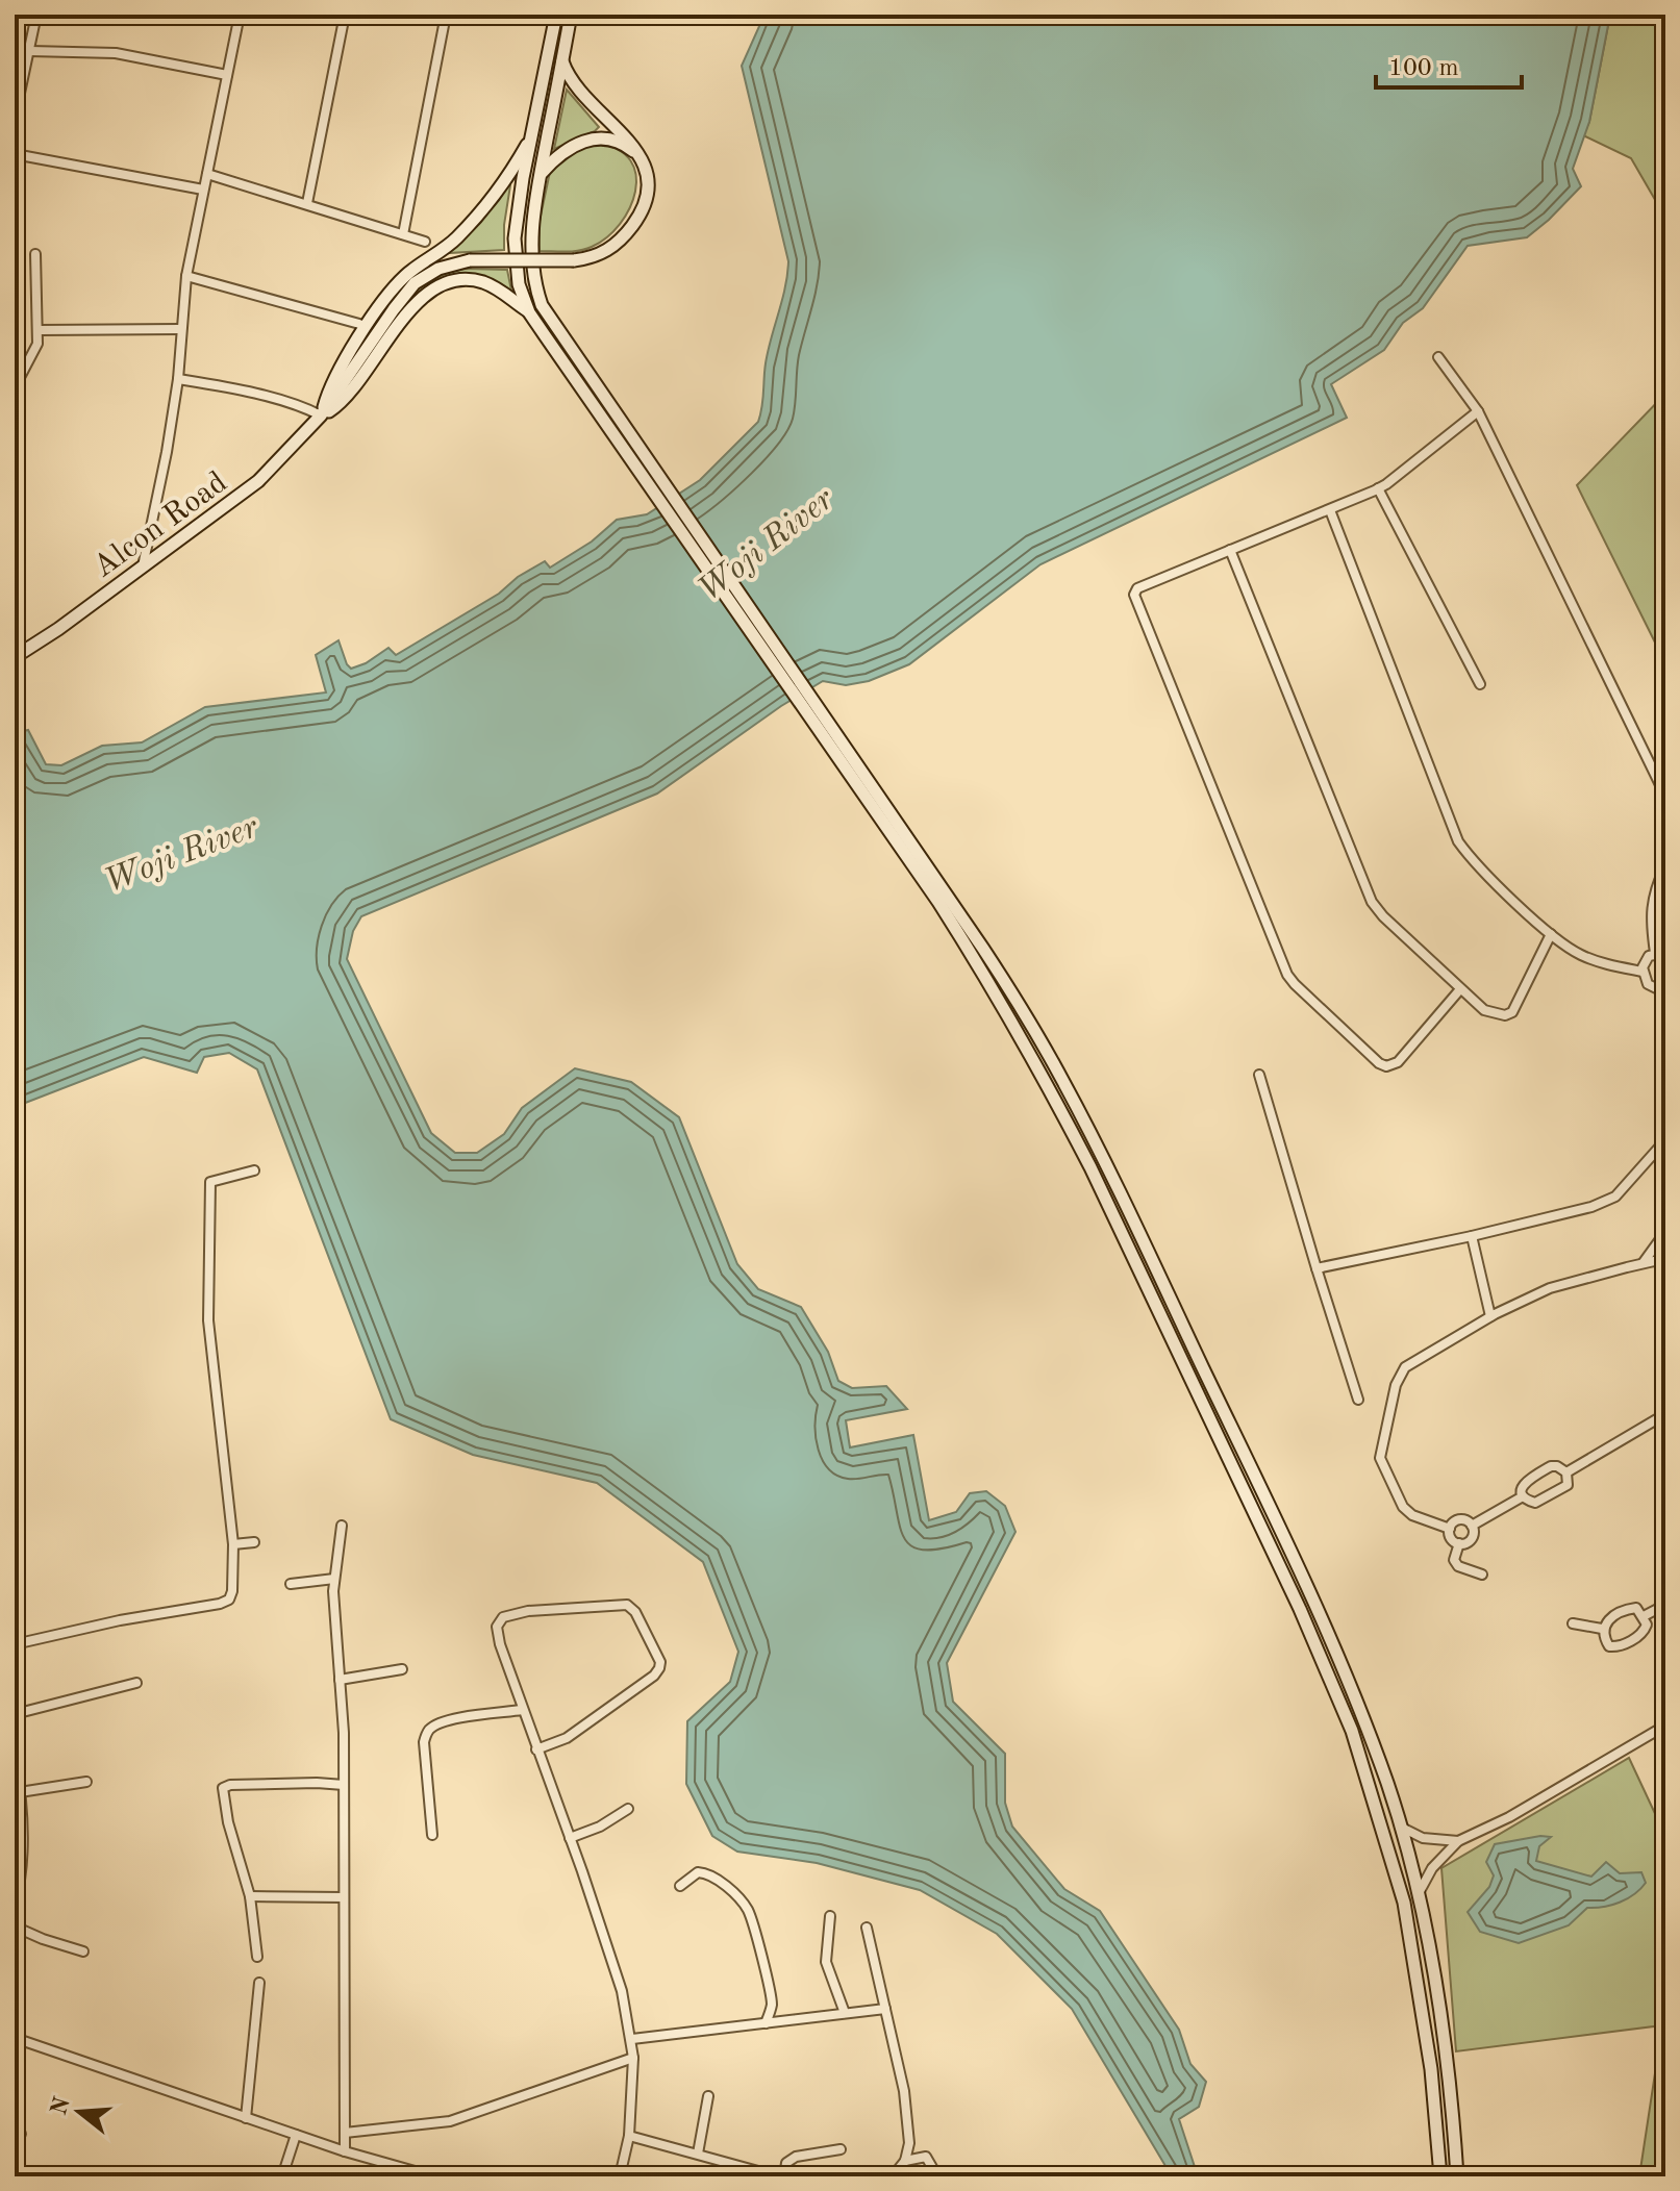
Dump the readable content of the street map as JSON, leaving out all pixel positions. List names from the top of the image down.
{
  "streets": {
    "main road": ["Alcon Road"]
  },
  "water": ["Woji River"],
  "scale_bar": "100 m",
  "north": "left"
}
